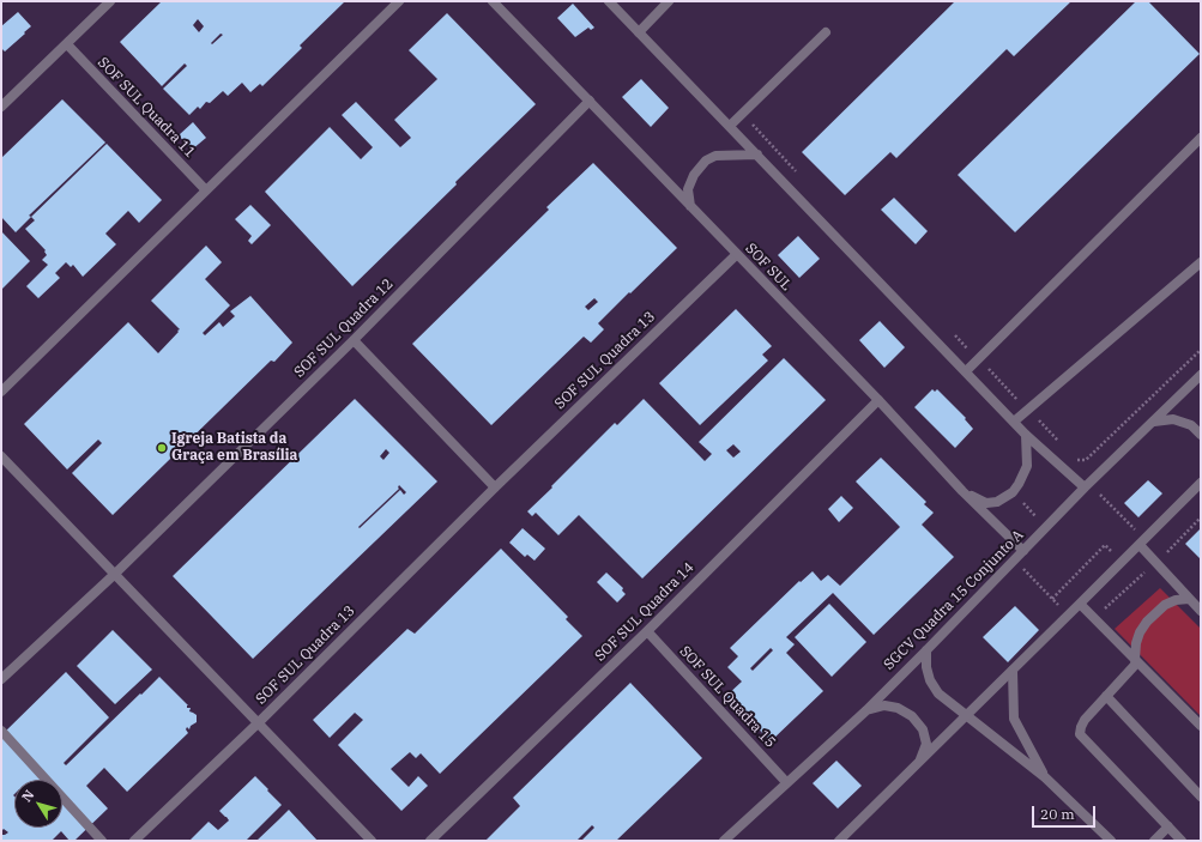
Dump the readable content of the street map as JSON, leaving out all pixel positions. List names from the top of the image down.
{
  "streets": {
    "street": [
      "SOF SUL Quadra 11",
      "SOF SUL",
      "SOF SUL Quadra 12",
      "SOF SUL Quadra 13",
      "SGCV Quadra 15 Conjunto A",
      "SOF SUL Quadra 14",
      "SOF SUL Quadra 15"
    ]
  },
  "crossings": [
    ["SOF SUL", "SOF SUL Quadra 12"],
    ["SOF SUL", "SOF SUL Quadra 13"],
    ["SOF SUL", "SGCV Quadra 15 Conjunto A"],
    ["SOF SUL", "SOF SUL Quadra 14"],
    ["SGCV Quadra 15 Conjunto A", "SOF SUL Quadra 15"],
    ["SOF SUL Quadra 14", "SOF SUL Quadra 15"]
  ],
  "places": ["Igreja Batista da Graça em Brasília"],
  "scale_bar": "20 m",
  "north": "top left"
}
